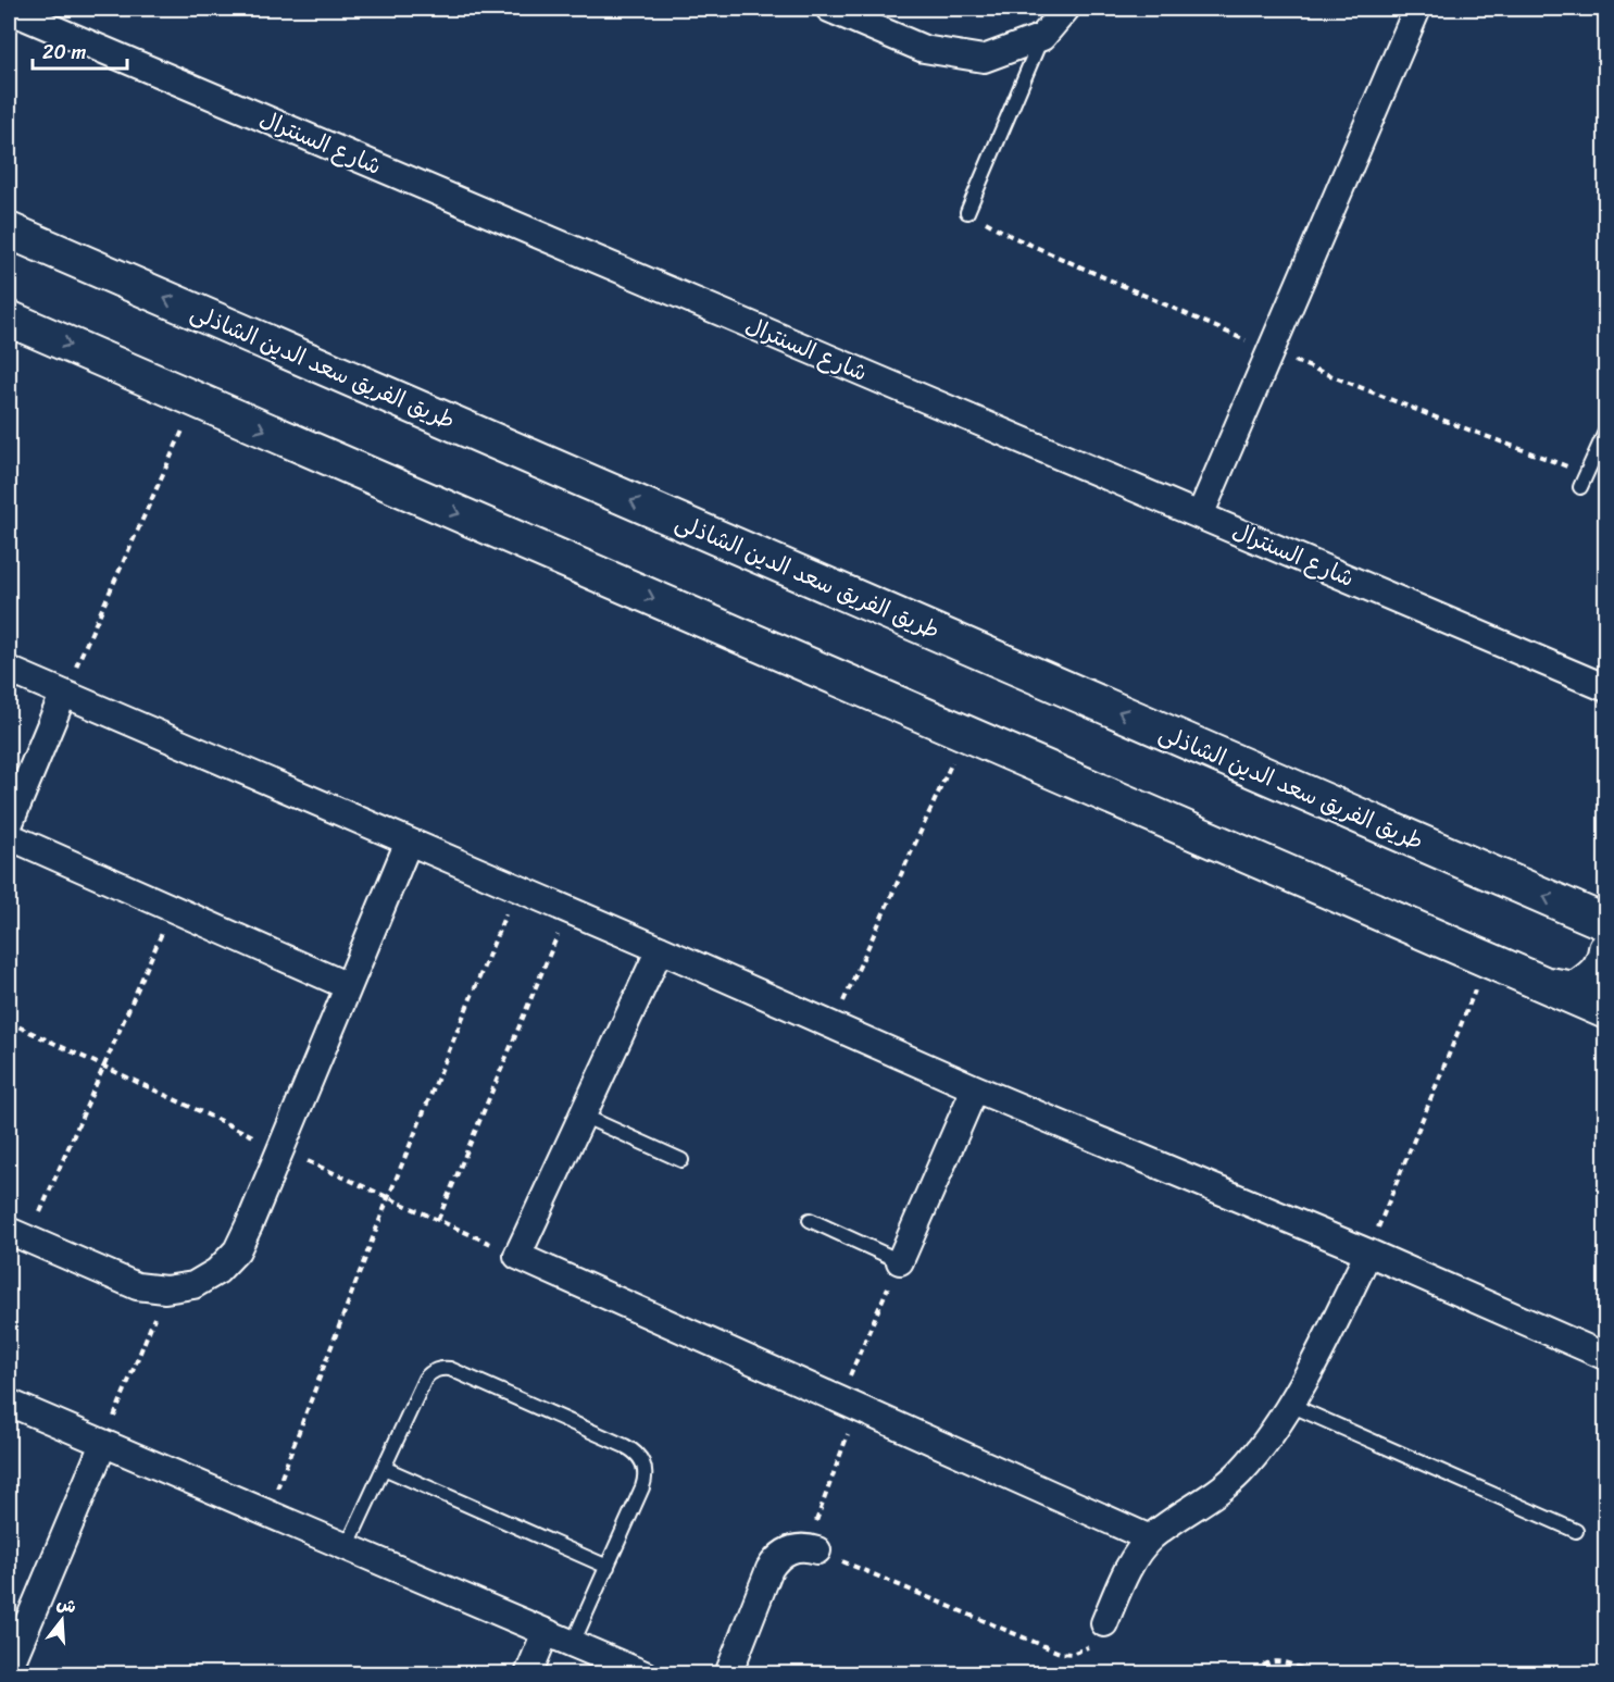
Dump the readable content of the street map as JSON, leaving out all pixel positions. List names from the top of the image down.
{
  "streets": {
    "street": ["شارع السنترال", "طريق الفريق سعد الدين الشاذلى"]
  },
  "scale_bar": "20 m",
  "north": "top"
}
